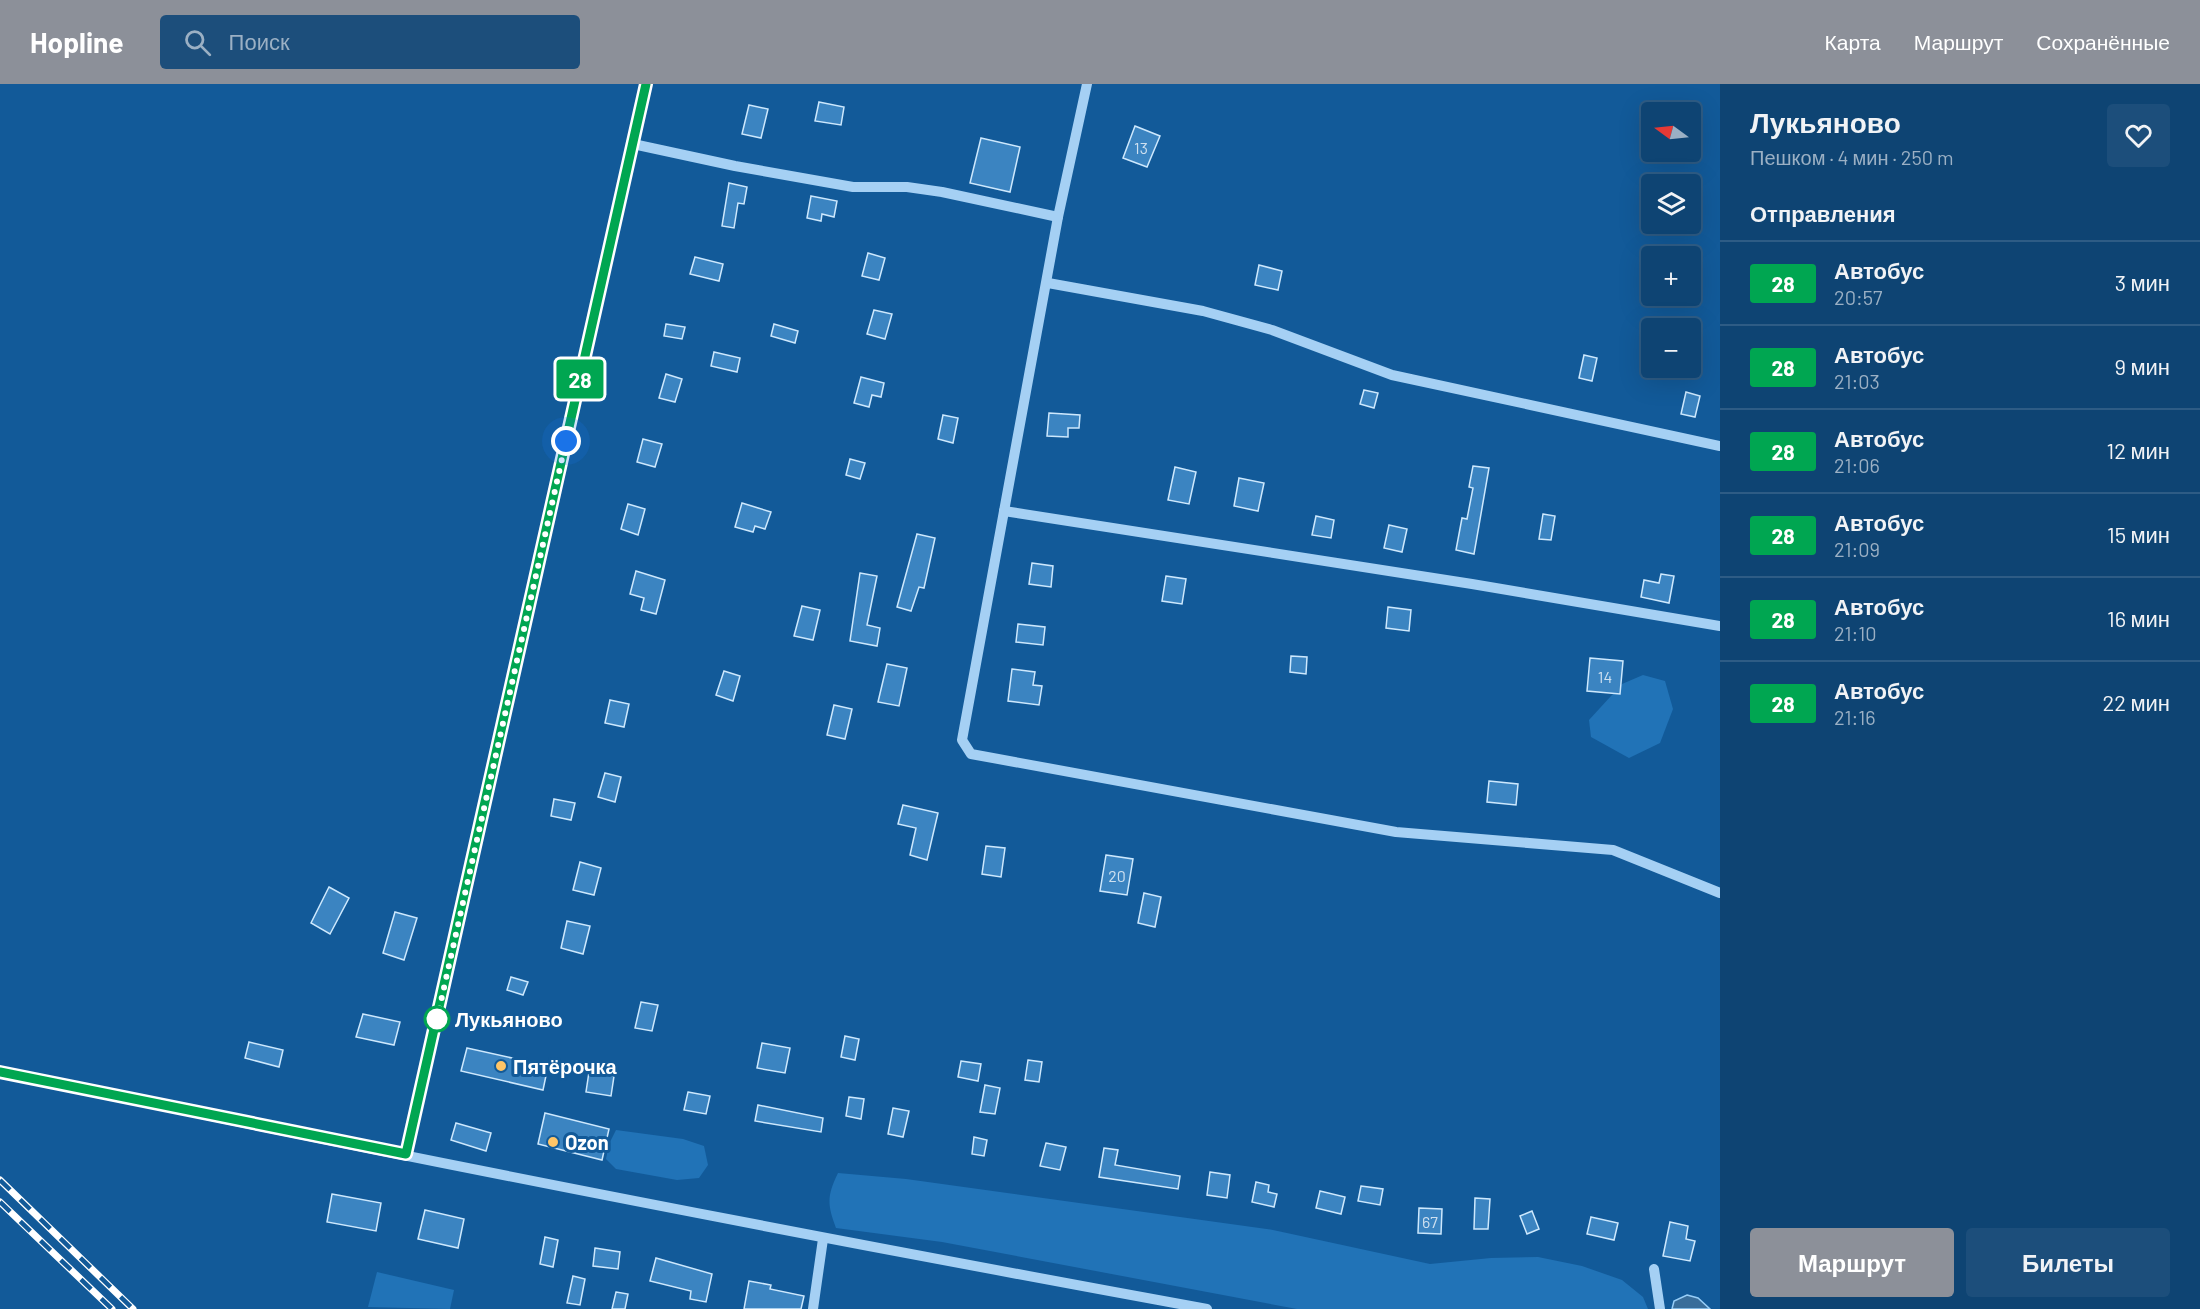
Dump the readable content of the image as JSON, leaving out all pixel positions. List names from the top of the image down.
{
  "places": ["Лукьяново", "Пятёрочка", "Ozon"],
  "lines": ["bus line 28"],
  "house_numbers": [
    "13",
    "14",
    "20",
    "67"
  ],
  "north": "left",
  "page": {
    "header": "Hopline",
    "search": "Поиск",
    "nav": ["Карта", "Маршрут", "Сохранённые"],
    "on_map": "28",
    "heading": [
      ["Лукьяново", "Пешком · 4 мин · 250 m"],
      "Отправления"
    ],
    "map_buttons": ["+", "−"],
    "list": [
      {
        "mark": "28",
        "name": "Автобус",
        "note": "20:57",
        "value": "3 мин"
      },
      {
        "mark": "28",
        "name": "Автобус",
        "note": "21:03",
        "value": "9 мин"
      },
      {
        "mark": "28",
        "name": "Автобус",
        "note": "21:06",
        "value": "12 мин"
      },
      {
        "mark": "28",
        "name": "Автобус",
        "note": "21:09",
        "value": "15 мин"
      },
      {
        "mark": "28",
        "name": "Автобус",
        "note": "21:10",
        "value": "16 мин"
      },
      {
        "mark": "28",
        "name": "Автобус",
        "note": "21:16",
        "value": "22 мин"
      }
    ],
    "buttons": ["Маршрут", "Билеты"]
  }
}
